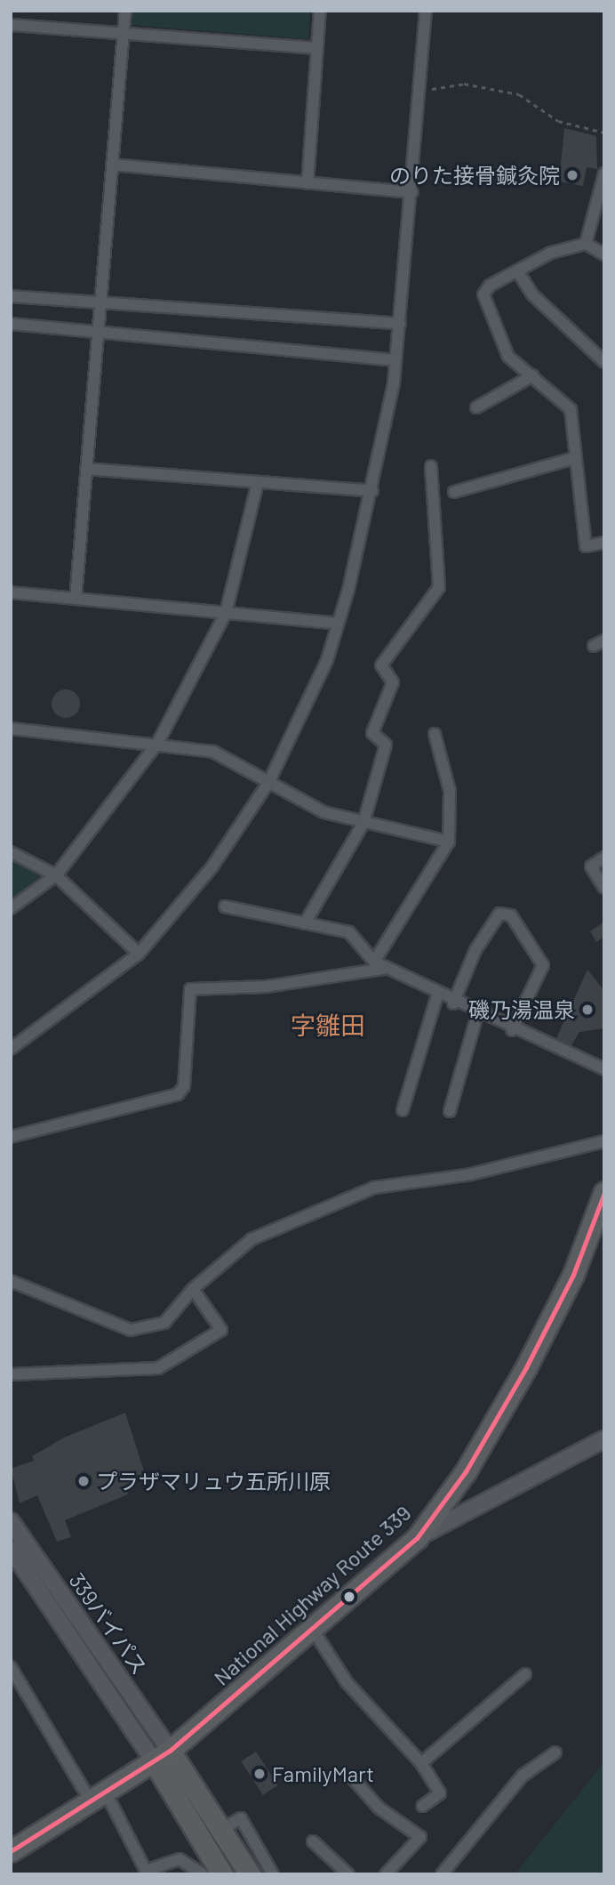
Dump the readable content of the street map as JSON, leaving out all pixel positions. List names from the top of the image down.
{
  "streets": {
    "highway": ["National Highway Route 339"],
    "street": ["339バイパス"]
  },
  "crossings": [
    ["National Highway Route 339", "339バイパス"]
  ],
  "districts": ["字雛田"],
  "places": [
    "のりた接骨鍼灸院",
    "磯乃湯温泉",
    "プラザマリュウ五所川原",
    "FamilyMart"
  ]
}
